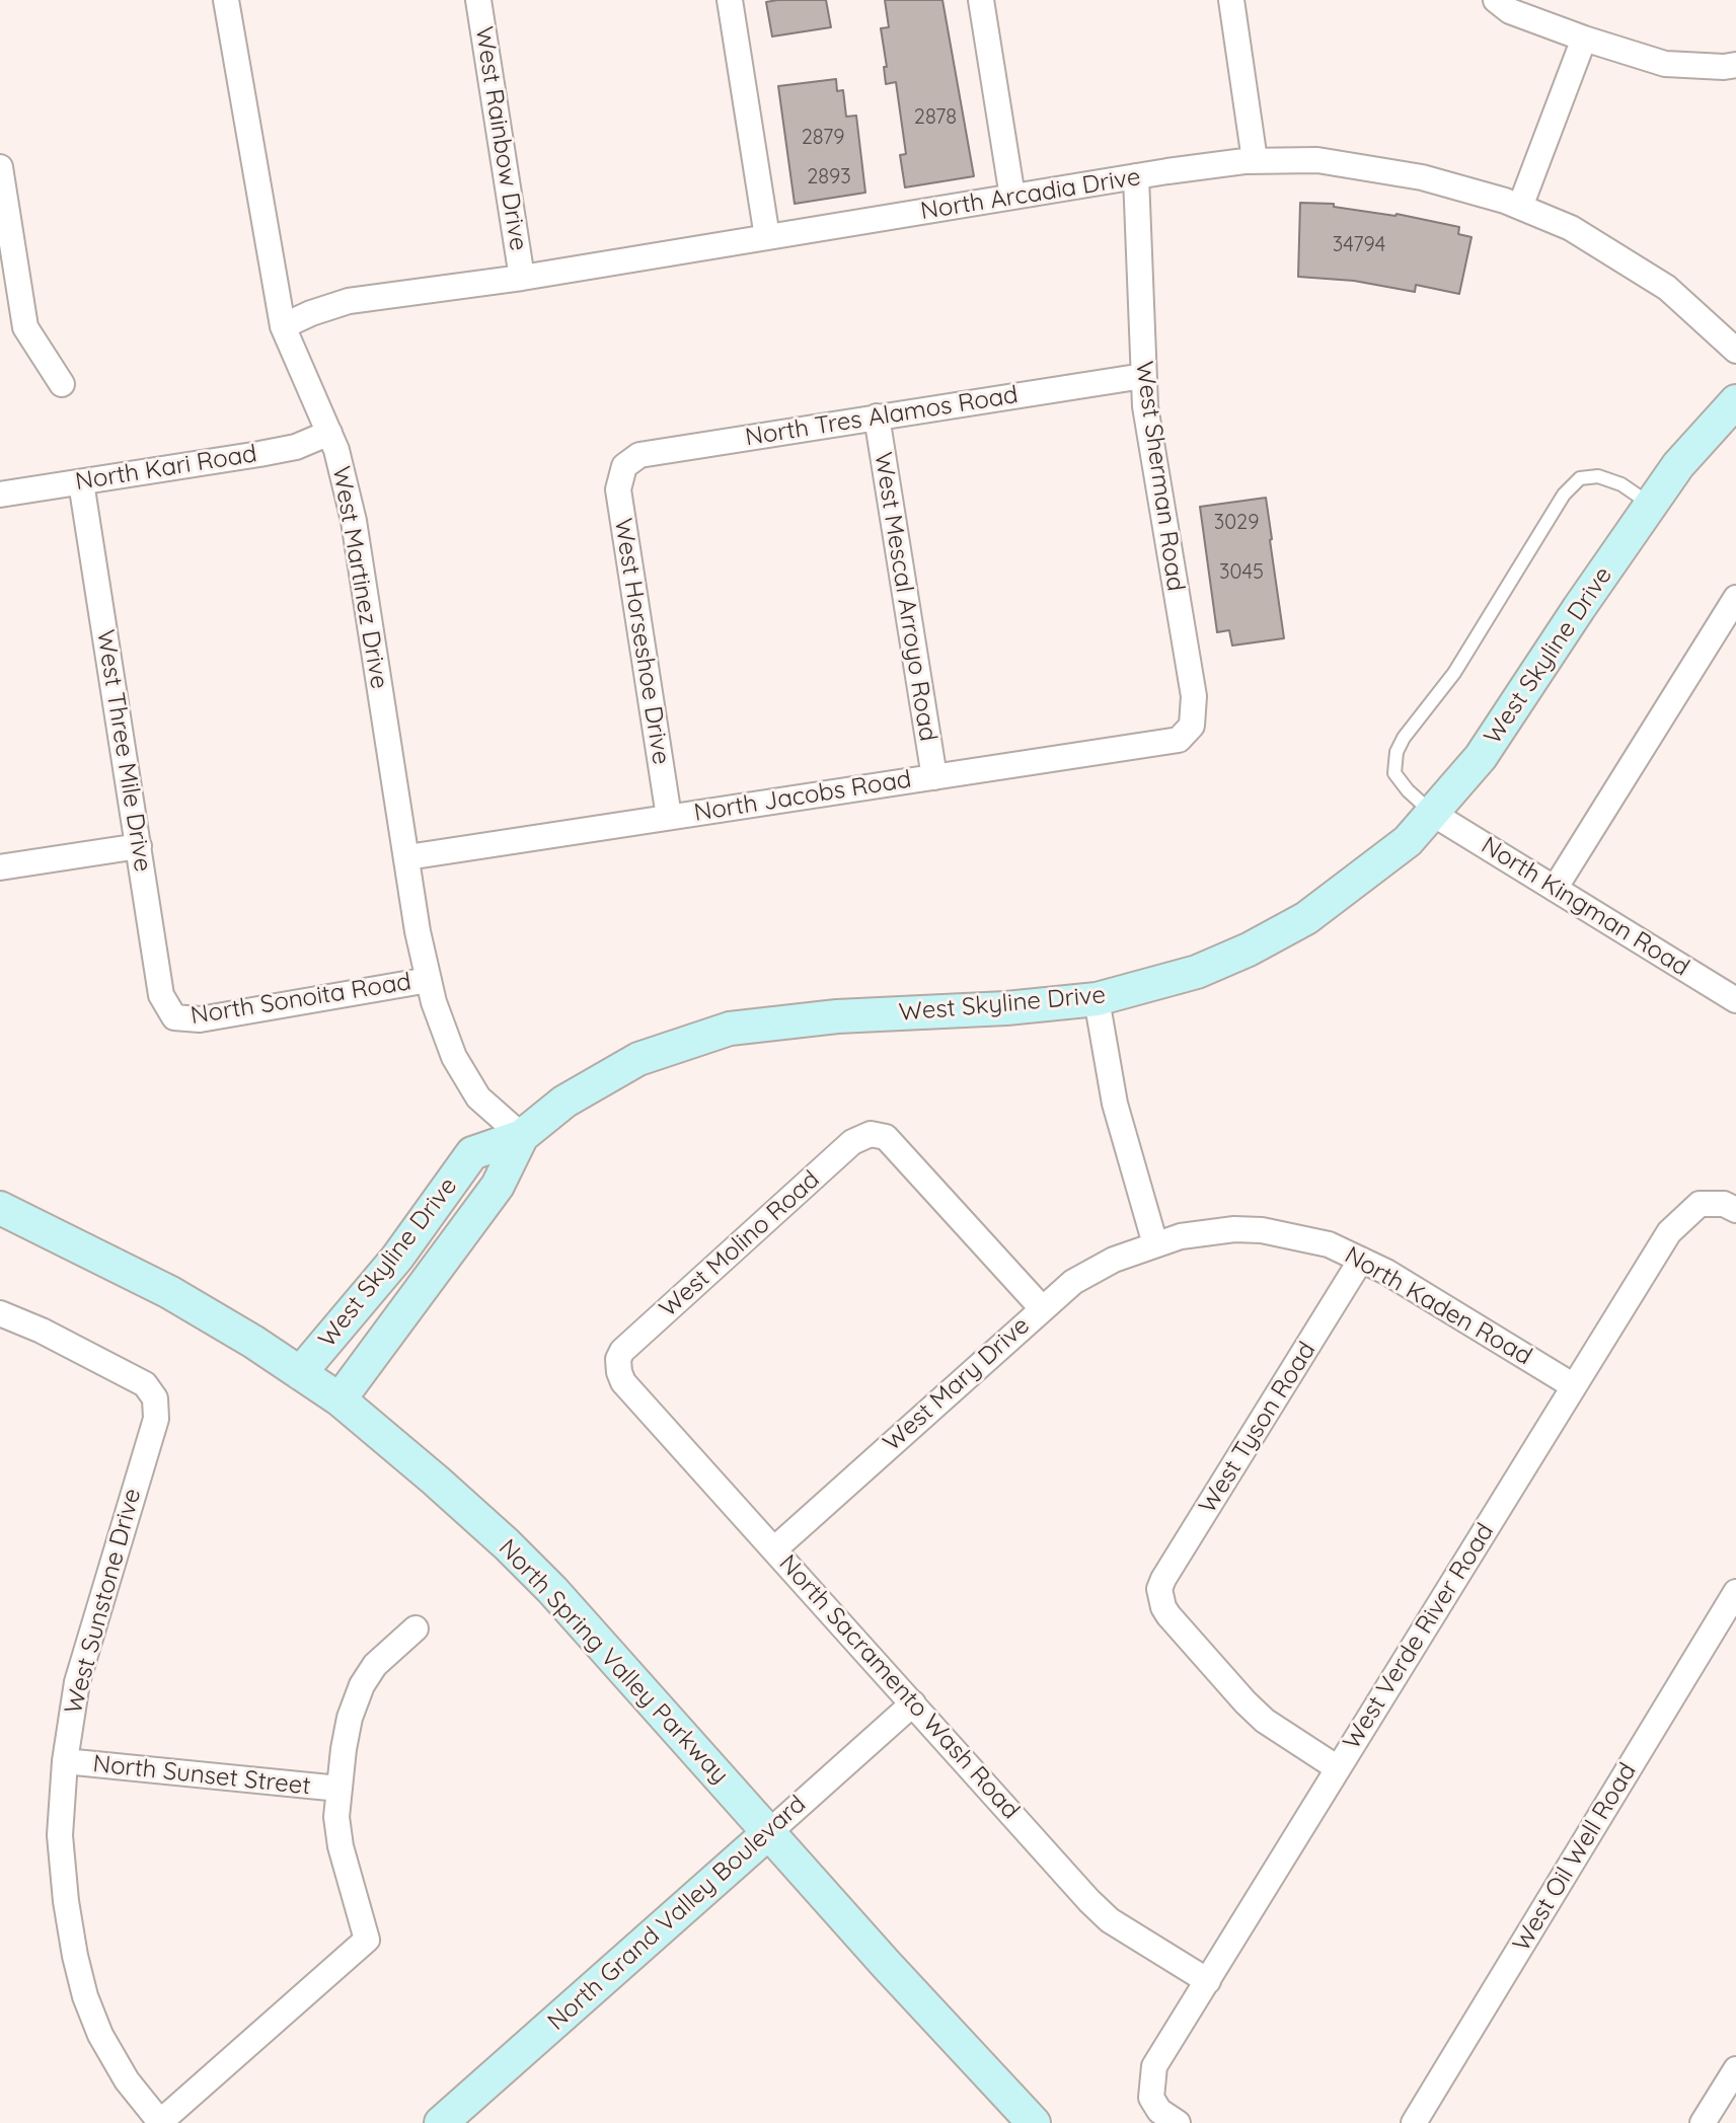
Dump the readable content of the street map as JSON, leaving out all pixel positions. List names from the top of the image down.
{
  "streets": {
    "street": [
      "West Rainbow Drive",
      "North Arcadia Drive",
      "North Tres Alamos Road",
      "North Kari Road",
      "West Sherman Road",
      "West Martinez Drive",
      "West Mescal Arroyo Road",
      "West Horseshoe Drive",
      "West Skyline Drive",
      "West Three Mile Drive",
      "North Jacobs Road",
      "North Kingman Road",
      "North Sonoita Road",
      "West Molino Road",
      "North Kaden Road",
      "West Mary Drive",
      "West Tyson Road",
      "West Sunstone Drive",
      "West Verde River Road",
      "North Spring Valley Parkway",
      "North Sacramento Wash Road",
      "North Sunset Street",
      "West Oil Well Road",
      "North Grand Valley Boulevard"
    ]
  },
  "crossings": [
    ["West Rainbow Drive", "North Arcadia Drive"],
    ["North Arcadia Drive", "West Sherman Road"],
    ["North Arcadia Drive", "West Martinez Drive"],
    ["North Tres Alamos Road", "West Sherman Road"],
    ["North Tres Alamos Road", "West Mescal Arroyo Road"],
    ["North Tres Alamos Road", "West Horseshoe Drive"],
    ["North Kari Road", "West Martinez Drive"],
    ["North Kari Road", "West Three Mile Drive"],
    ["West Sherman Road", "North Jacobs Road"],
    ["West Martinez Drive", "West Skyline Drive"],
    ["West Martinez Drive", "North Jacobs Road"],
    ["West Martinez Drive", "North Sonoita Road"],
    ["West Mescal Arroyo Road", "North Jacobs Road"],
    ["West Horseshoe Drive", "North Jacobs Road"],
    ["West Skyline Drive", "North Kingman Road"],
    ["West Skyline Drive", "North Spring Valley Parkway"],
    ["West Three Mile Drive", "North Sonoita Road"],
    ["West Molino Road", "West Mary Drive"],
    ["West Molino Road", "North Sacramento Wash Road"],
    ["North Kaden Road", "West Mary Drive"],
    ["North Kaden Road", "West Tyson Road"],
    ["North Kaden Road", "West Verde River Road"],
    ["West Mary Drive", "North Sacramento Wash Road"],
    ["West Tyson Road", "West Verde River Road"],
    ["West Sunstone Drive", "North Sunset Street"],
    ["West Verde River Road", "North Sacramento Wash Road"],
    ["North Spring Valley Parkway", "North Grand Valley Boulevard"],
    ["North Sacramento Wash Road", "North Grand Valley Boulevard"]
  ],
  "house_numbers": [
    "2878",
    "2879",
    "2893",
    "34794",
    "3029",
    "3045"
  ]
}
